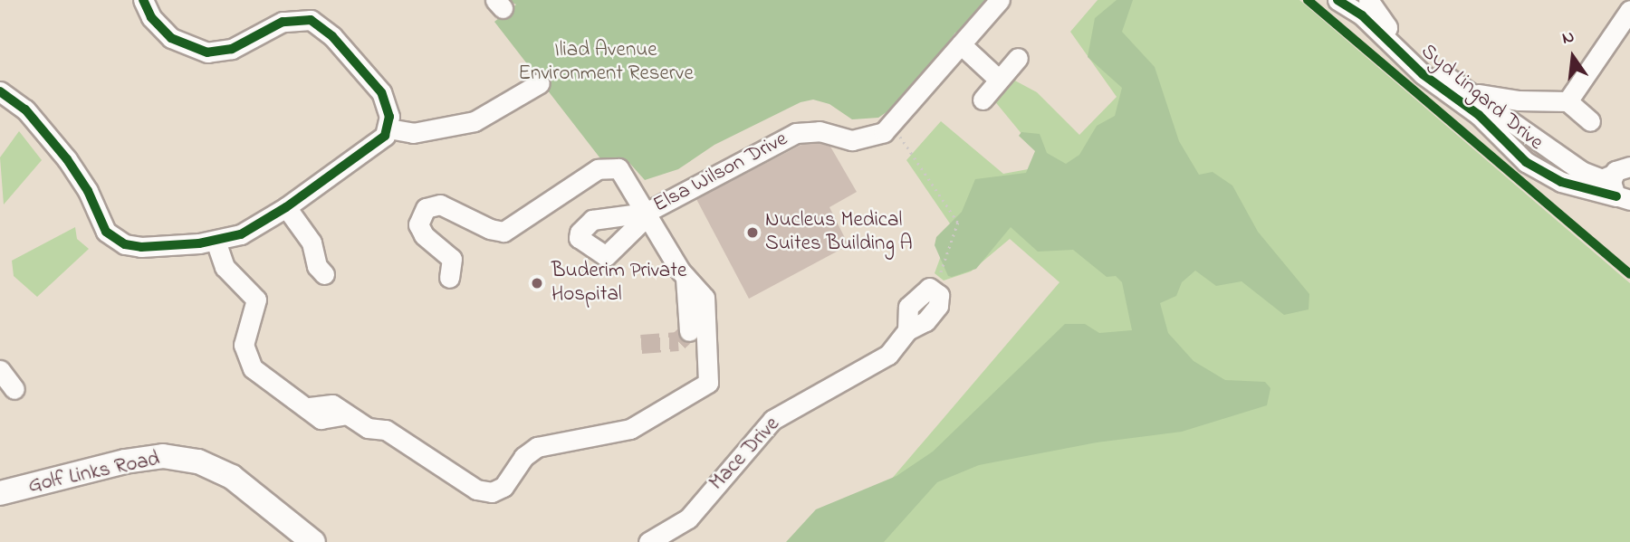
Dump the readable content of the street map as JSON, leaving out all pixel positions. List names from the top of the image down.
{
  "streets": {
    "main road": ["Golf Links Road"],
    "street": ["Syd Lingard Drive", "Elsa Wilson Drive", "Mace Drive"]
  },
  "parks": ["Iliad Avenue Environment Reserve"],
  "places": ["Nucleus Medical Suites Building A", "Buderim Private Hospital"],
  "north": "top"
}
